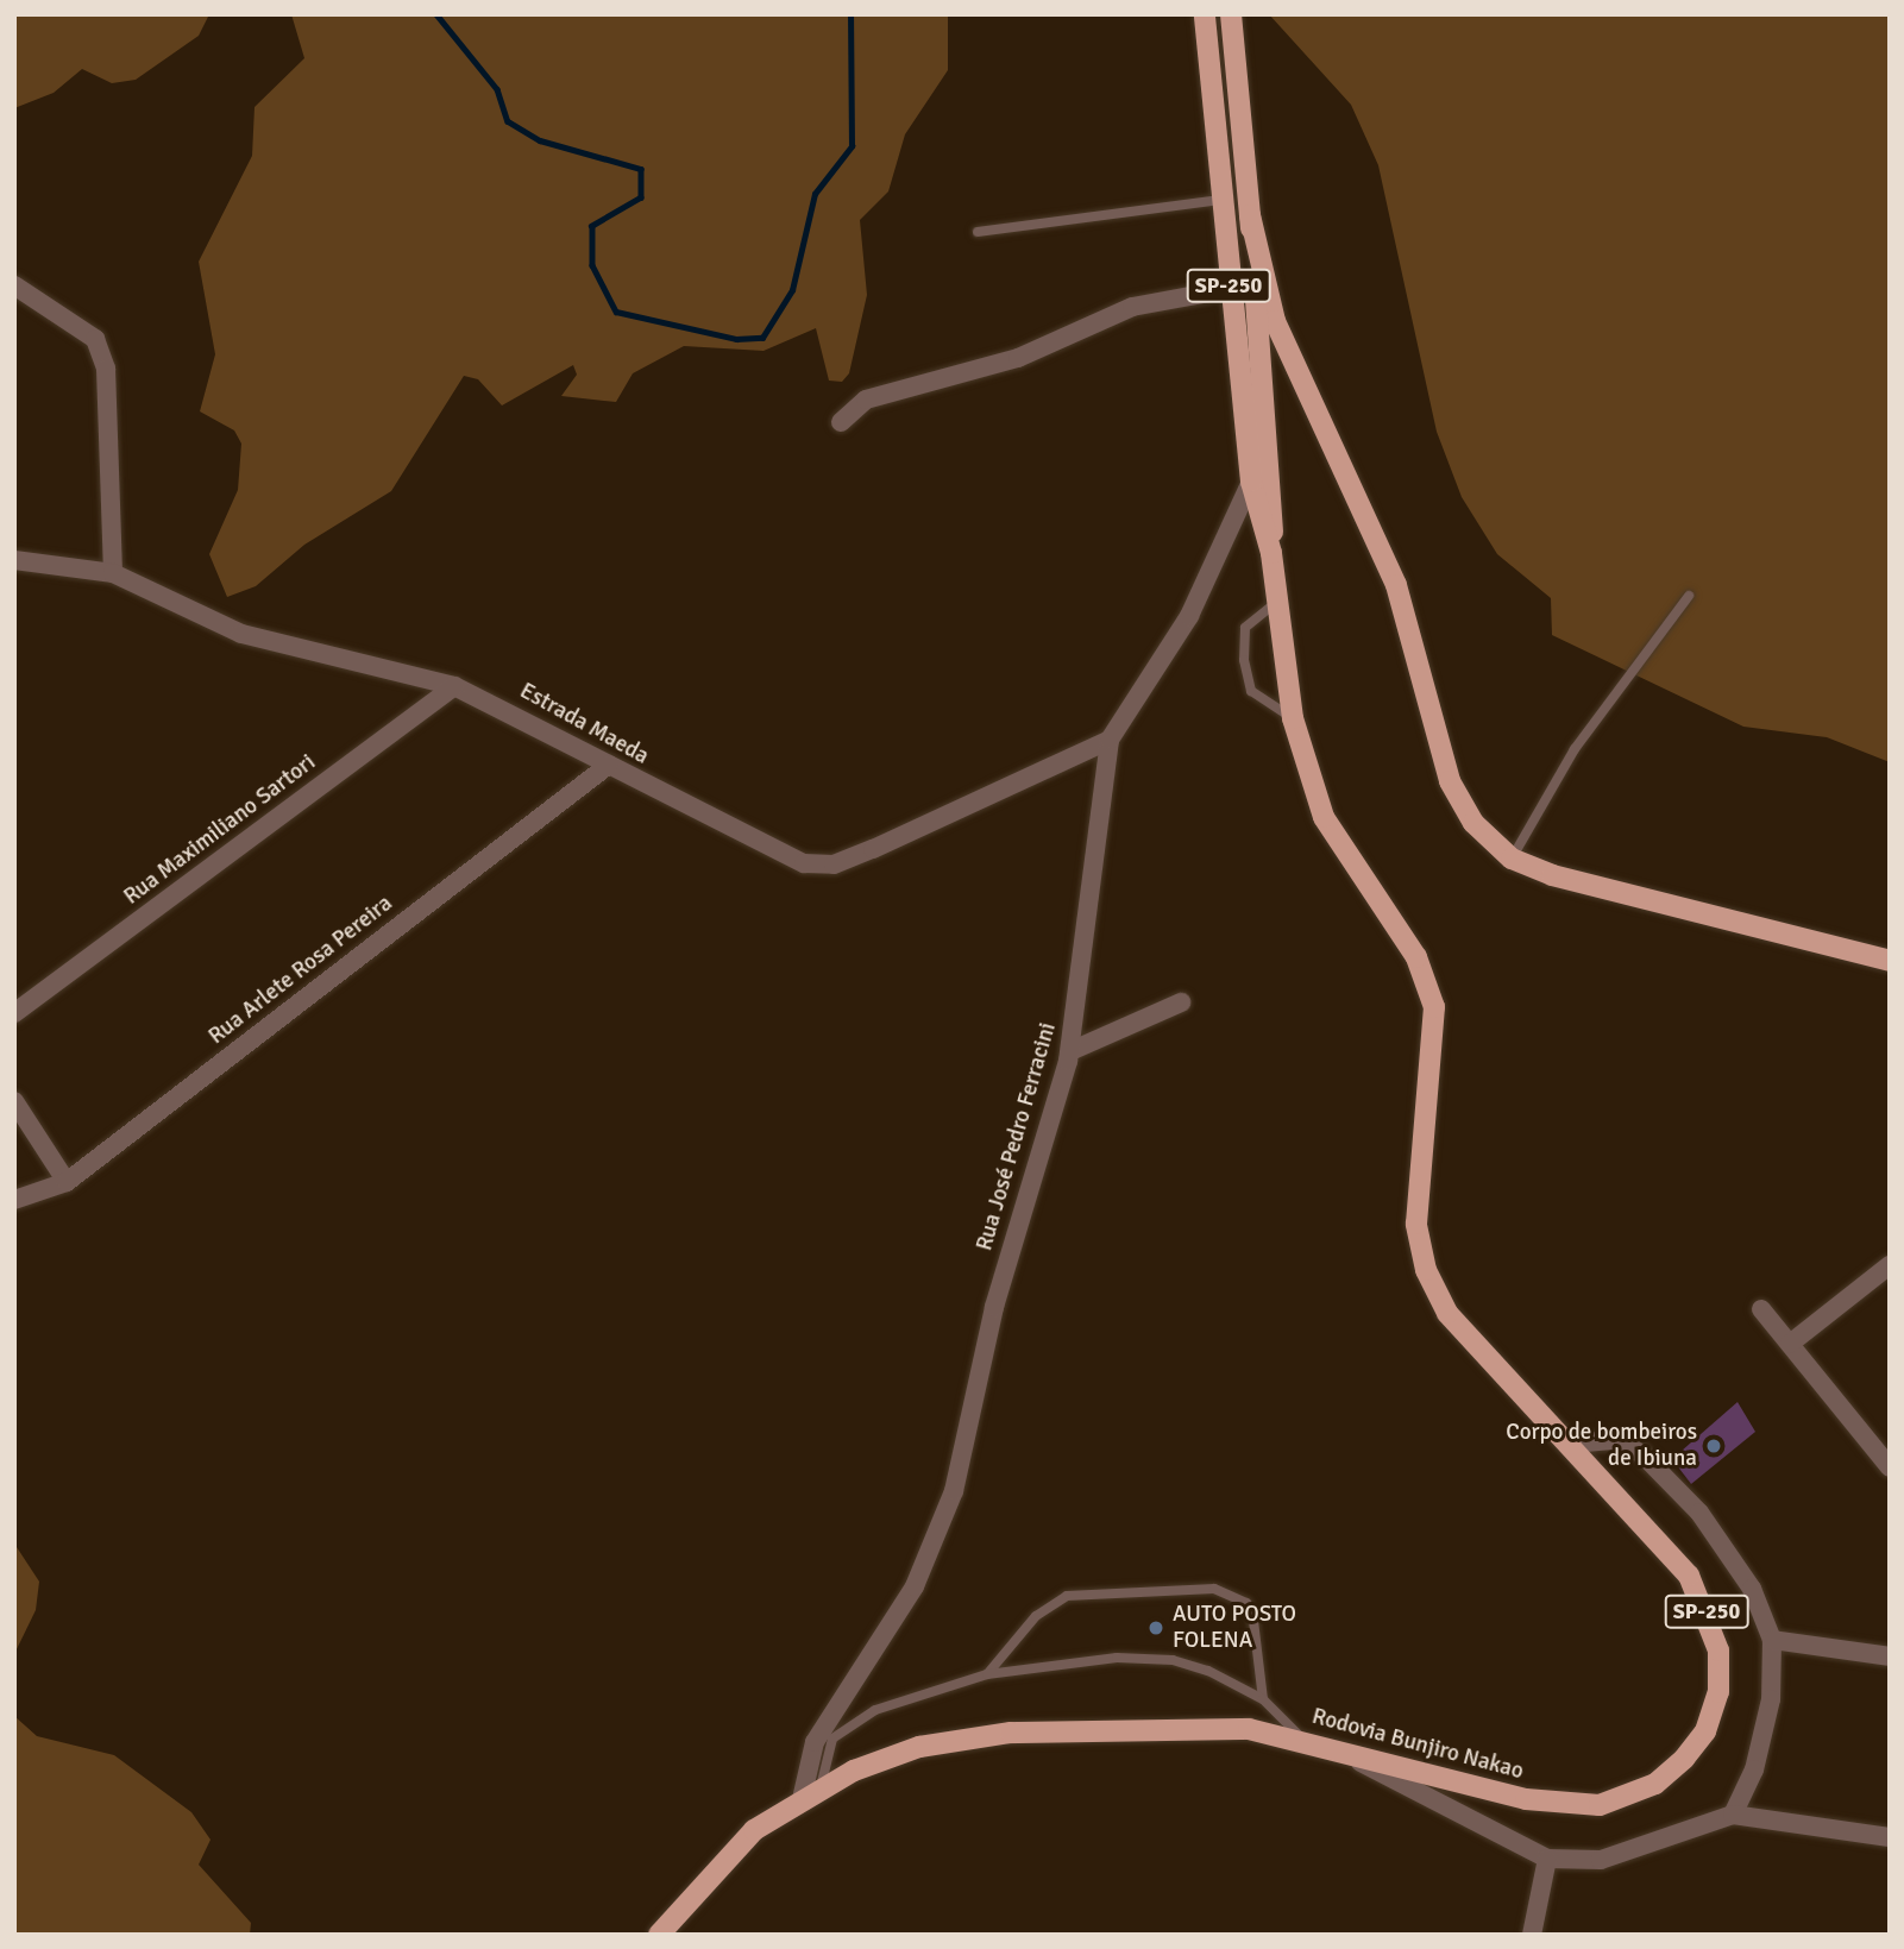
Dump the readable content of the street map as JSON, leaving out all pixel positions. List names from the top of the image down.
{
  "streets": {
    "main road": ["SP-250", "Rodovia Bunjiro Nakao"],
    "street": [
      "Estrada Maeda",
      "Rua Maximiliano Sartori",
      "Rua Arlete Rosa Pereira",
      "Rua José Pedro Ferracini"
    ]
  },
  "crossings": [
    ["Estrada Maeda", "Rua Maximiliano Sartori"],
    ["Estrada Maeda", "Rua Arlete Rosa Pereira"],
    ["Estrada Maeda", "Rua José Pedro Ferracini"],
    ["Rua José Pedro Ferracini", "Rodovia Bunjiro Nakao"]
  ],
  "places": ["Corpo de bombeiros de Ibiuna", "AUTO POSTO FOLENA"]
}
